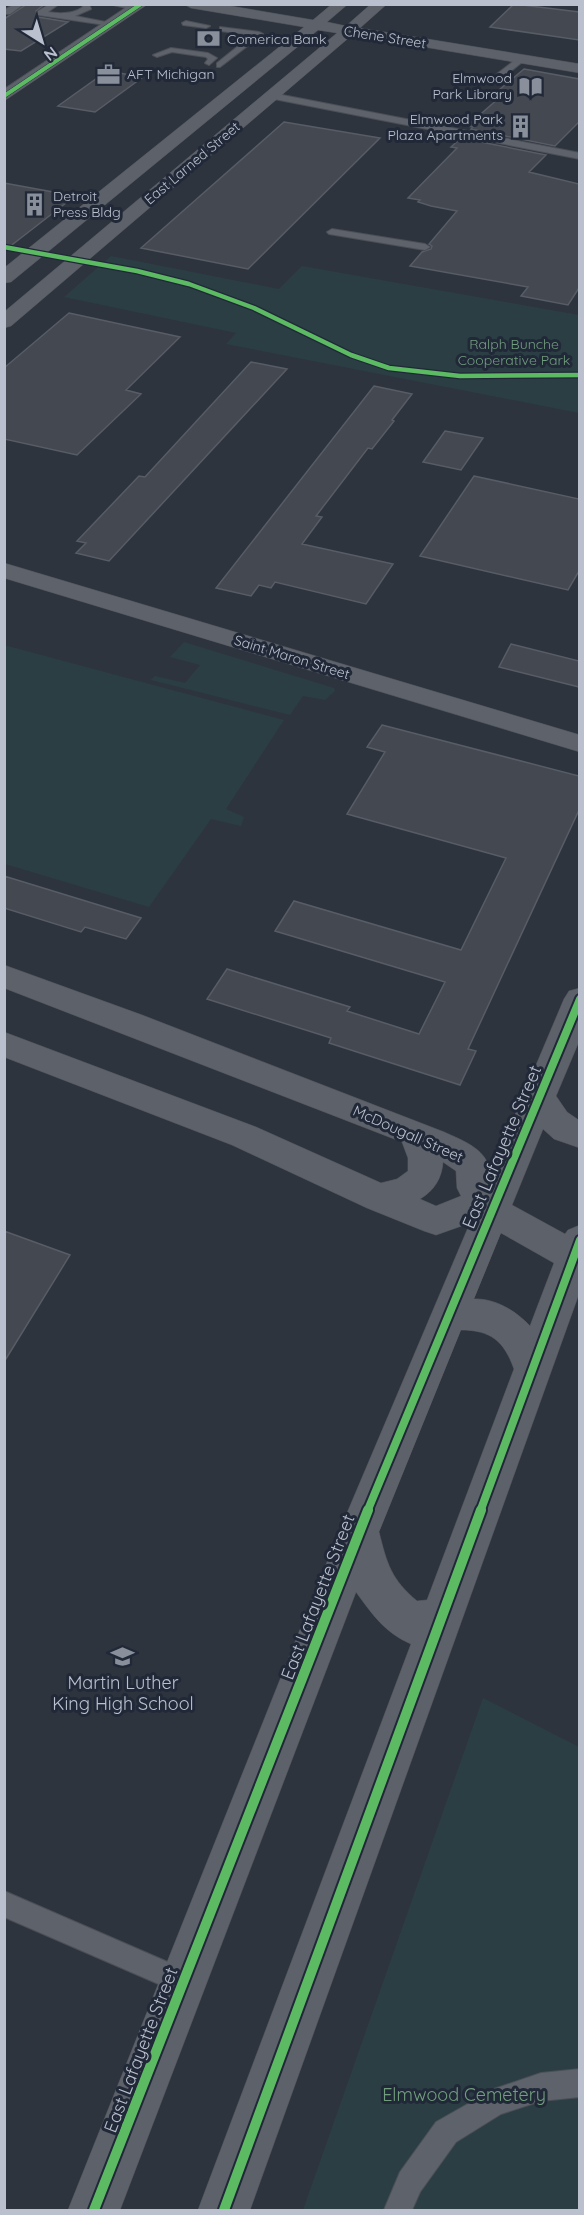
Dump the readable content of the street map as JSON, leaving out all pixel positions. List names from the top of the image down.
{
  "streets": {
    "street": [
      "Chene Street",
      "East Larned Street",
      "Saint Maron Street",
      "McDougall Street",
      "East Lafayette Street"
    ]
  },
  "crossings": [
    ["Chene Street", "East Larned Street"],
    ["McDougall Street", "East Lafayette Street"]
  ],
  "parks": ["Ralph Bunche Cooperative Park", "Elmwood Cemetery"],
  "places": {
    "bank": ["Comerica Bank"],
    "office": ["AFT Michigan"],
    "library": ["Elmwood Park Library"],
    "building": ["Elmwood Park Plaza Apartments", "Detroit Press Bldg"],
    "school or university": ["Martin Luther King High School"]
  },
  "north": "bottom right"
}
